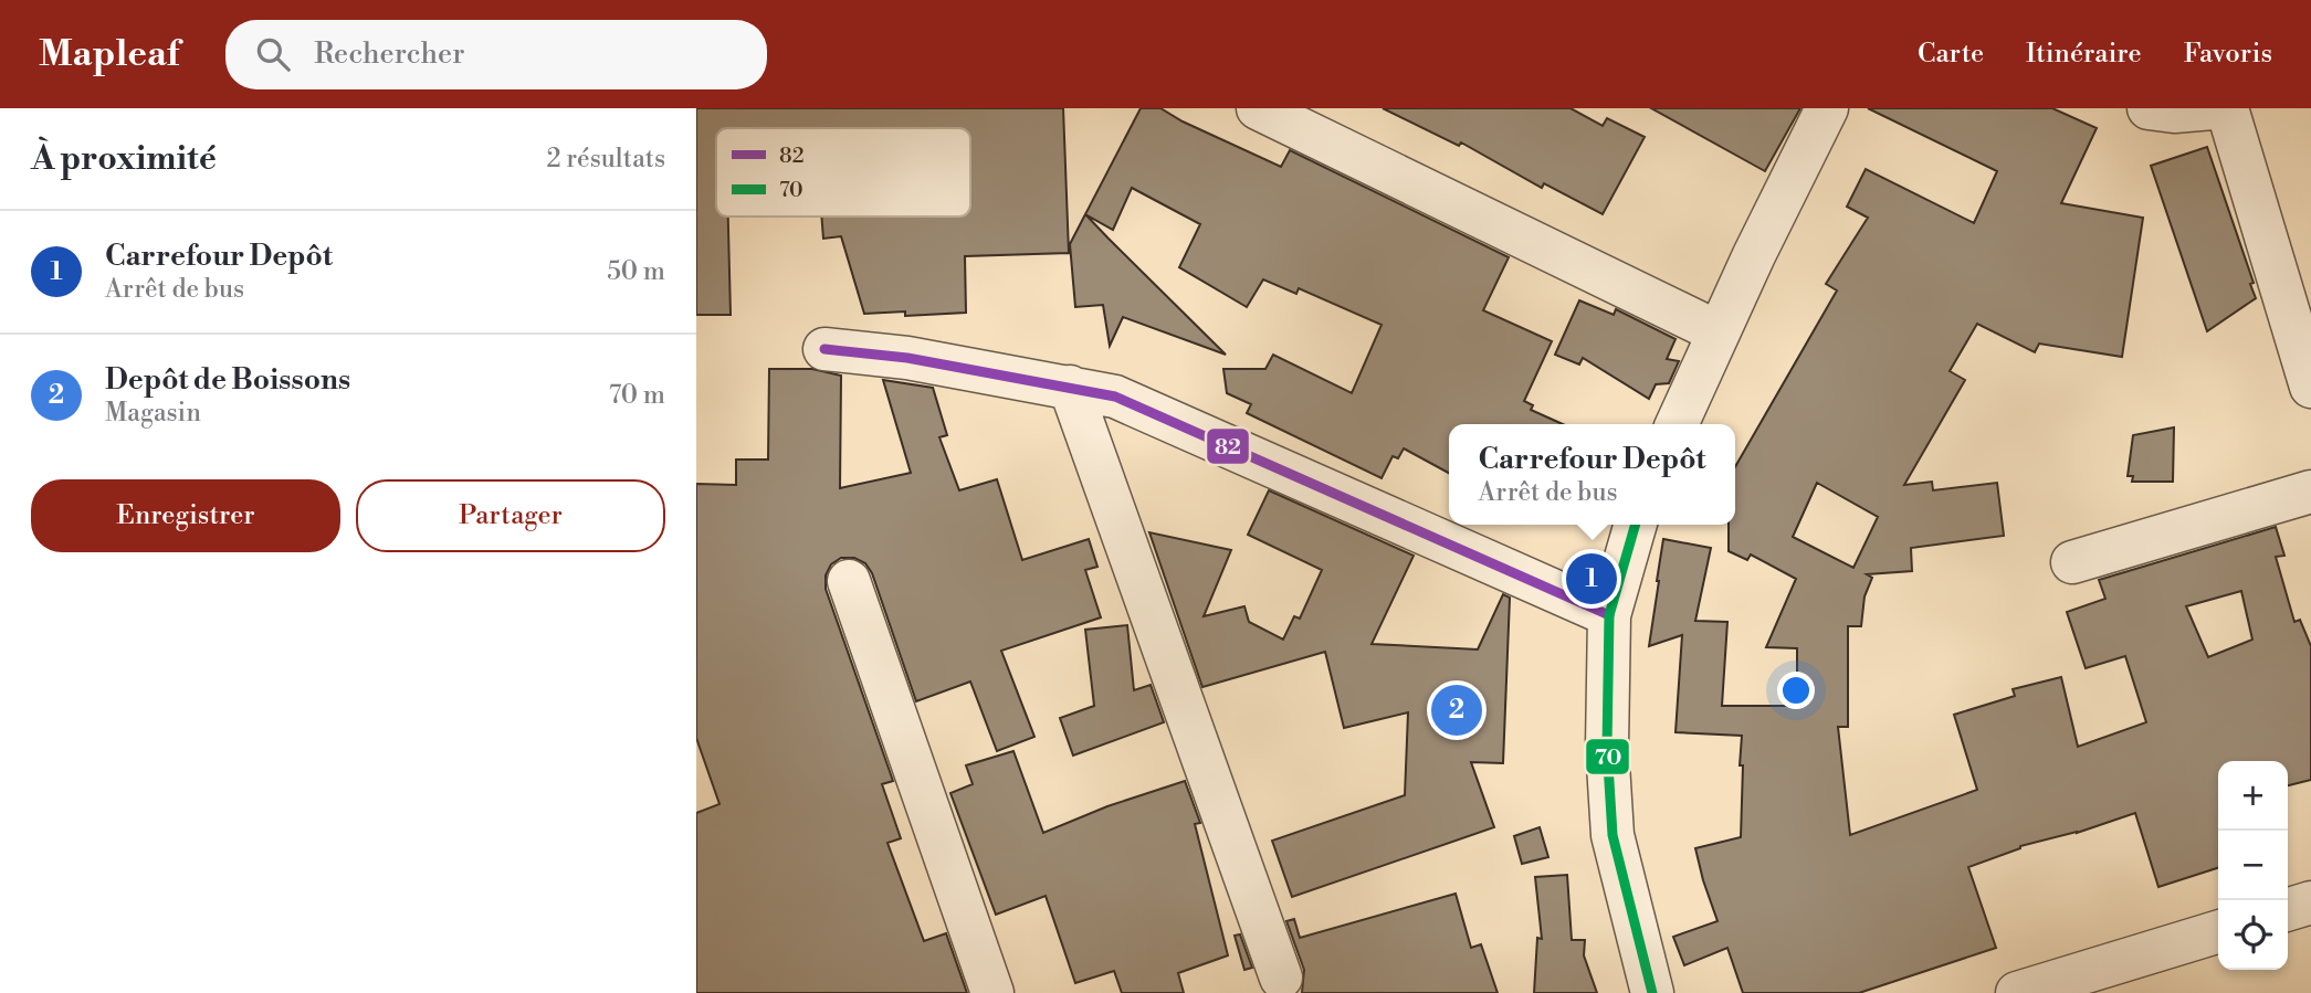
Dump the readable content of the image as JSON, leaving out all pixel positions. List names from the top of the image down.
{
  "lines": ["transit line 82", "transit line 70"],
  "legend": ["82", "70"],
  "page": {
    "header": "Mapleaf",
    "search": "Rechercher",
    "nav": ["Carte", "Itinéraire", "Favoris"],
    "heading": ["À proximité", "2 résultats"],
    "list": [
      {
        "mark": "1",
        "name": "Carrefour Depôt",
        "note": "Arrêt de bus",
        "value": "50 m"
      },
      {
        "mark": "2",
        "name": "Depôt de Boissons",
        "note": "Magasin",
        "value": "70 m"
      }
    ],
    "popup": ["Carrefour Depôt", "Arrêt de bus"],
    "buttons": ["Enregistrer", "Partager"],
    "pins": ["1", "2"],
    "map_buttons": ["+", "−"]
  }
}
